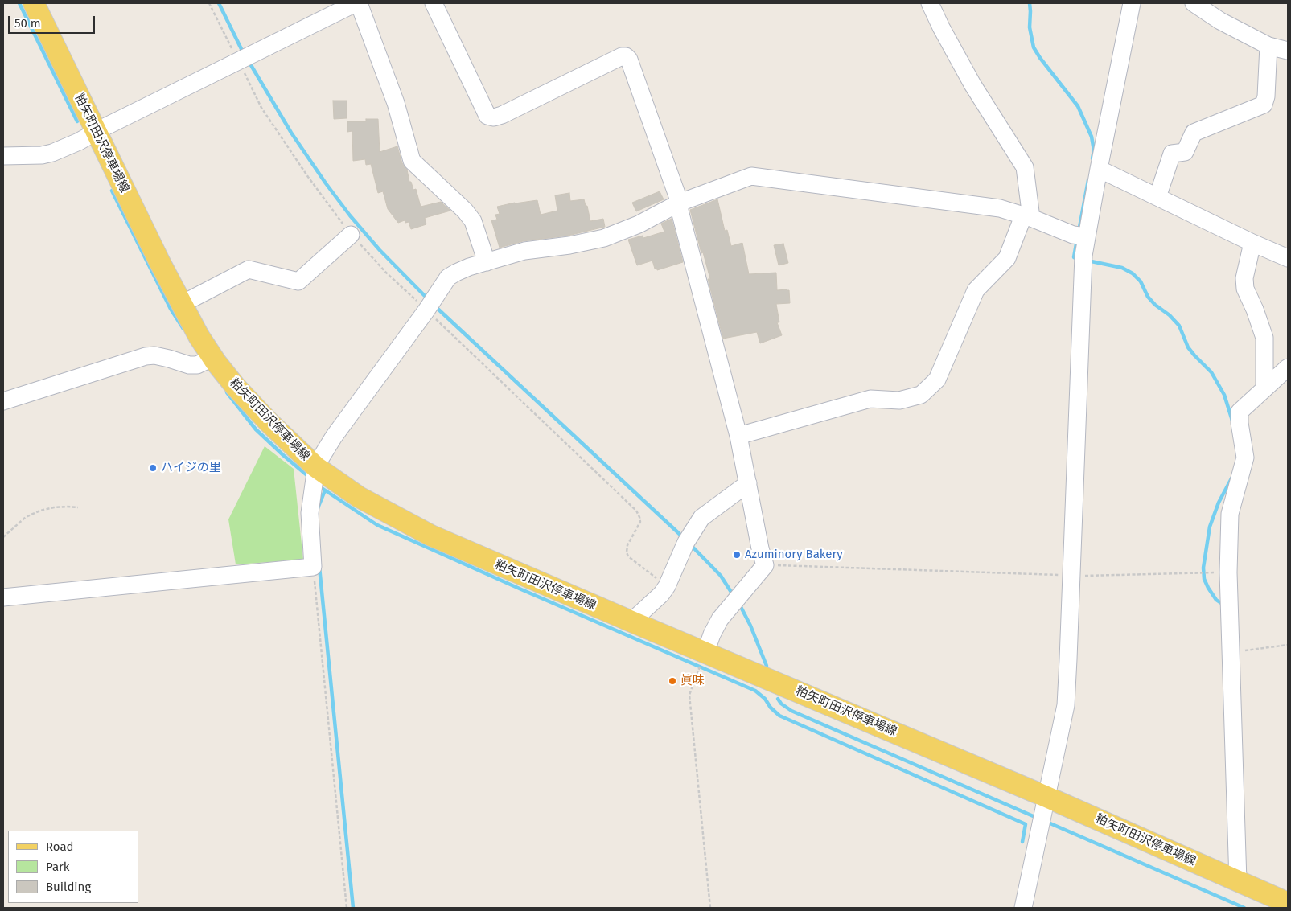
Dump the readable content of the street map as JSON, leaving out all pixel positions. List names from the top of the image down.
{
  "streets": {
    "main road": ["粕矢町田沢停車場線"]
  },
  "places": ["ハイジの里", "Azuminory Bakery", "眞味"],
  "legend": ["Road", "Park", "Building"],
  "scale_bar": "50 m"
}
